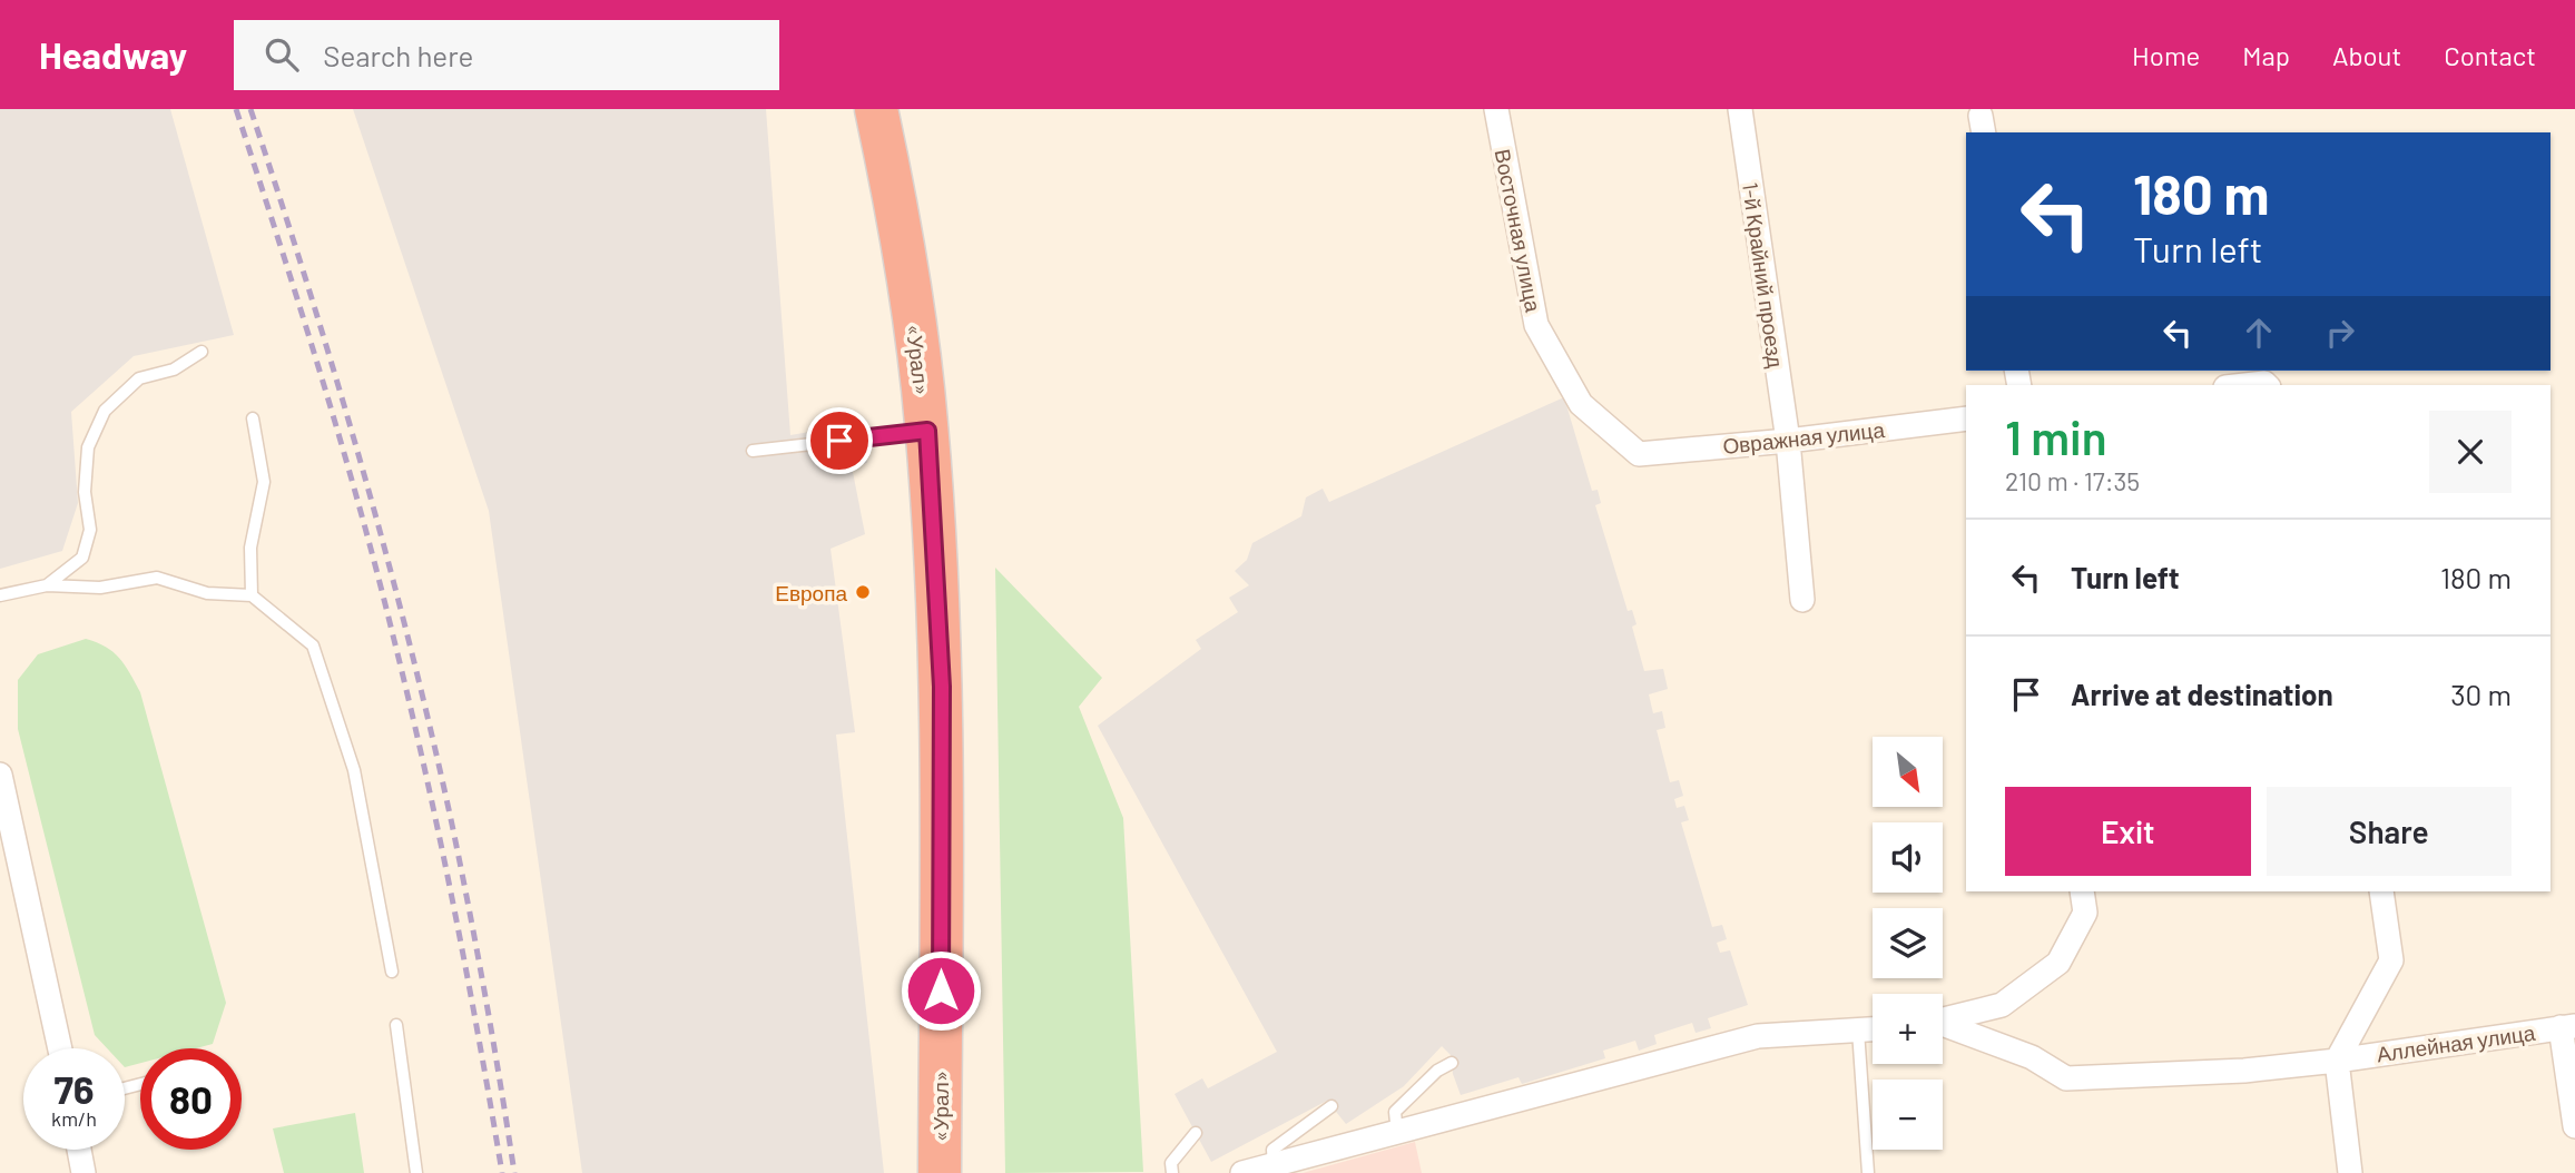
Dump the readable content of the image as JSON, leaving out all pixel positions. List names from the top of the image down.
{
  "streets": {
    "highway": ["«Урал»"],
    "street": [
      "Восточная улица",
      "1-й Крайний проезд",
      "Овражная улица",
      "Аллейная улица"
    ]
  },
  "crossings": [
    ["Восточная улица", "Овражная улица"],
    ["1-й Крайний проезд", "Овражная улица"]
  ],
  "places": ["Европа"],
  "north": "bottom right",
  "page": {
    "header": "Headway",
    "search": "Search here",
    "nav": [
      "Home",
      "Map",
      "About",
      "Contact"
    ],
    "turn": ["180 m", "Turn left"],
    "heading": ["1 min", "210 m · 17:35"],
    "list": [
      {
        "name": "Turn left",
        "value": "180 m"
      },
      {
        "name": "Arrive at destination",
        "value": "30 m"
      }
    ],
    "map_buttons": ["+", "−"],
    "buttons": ["Exit", "Share"],
    "speed": "76 km/h",
    "limit": "80"
  }
}
